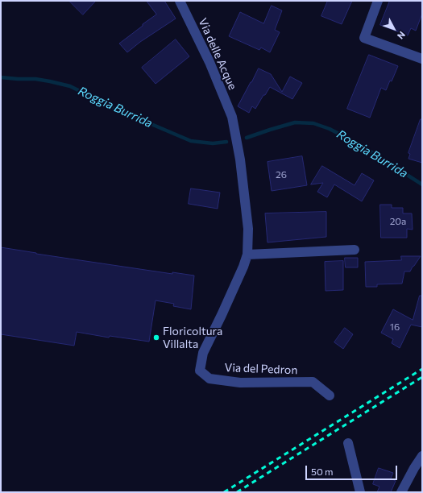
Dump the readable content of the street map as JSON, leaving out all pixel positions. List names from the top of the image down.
{
  "streets": {
    "street": ["Via delle Acque", "Via del Pedron"]
  },
  "crossings": [
    ["Via delle Acque", "Via del Pedron"]
  ],
  "water": ["Roggia Burrida"],
  "places": ["Floricoltura Villalta"],
  "house_numbers": ["26", "20a", "16"],
  "scale_bar": "50 m",
  "north": "bottom right"
}
